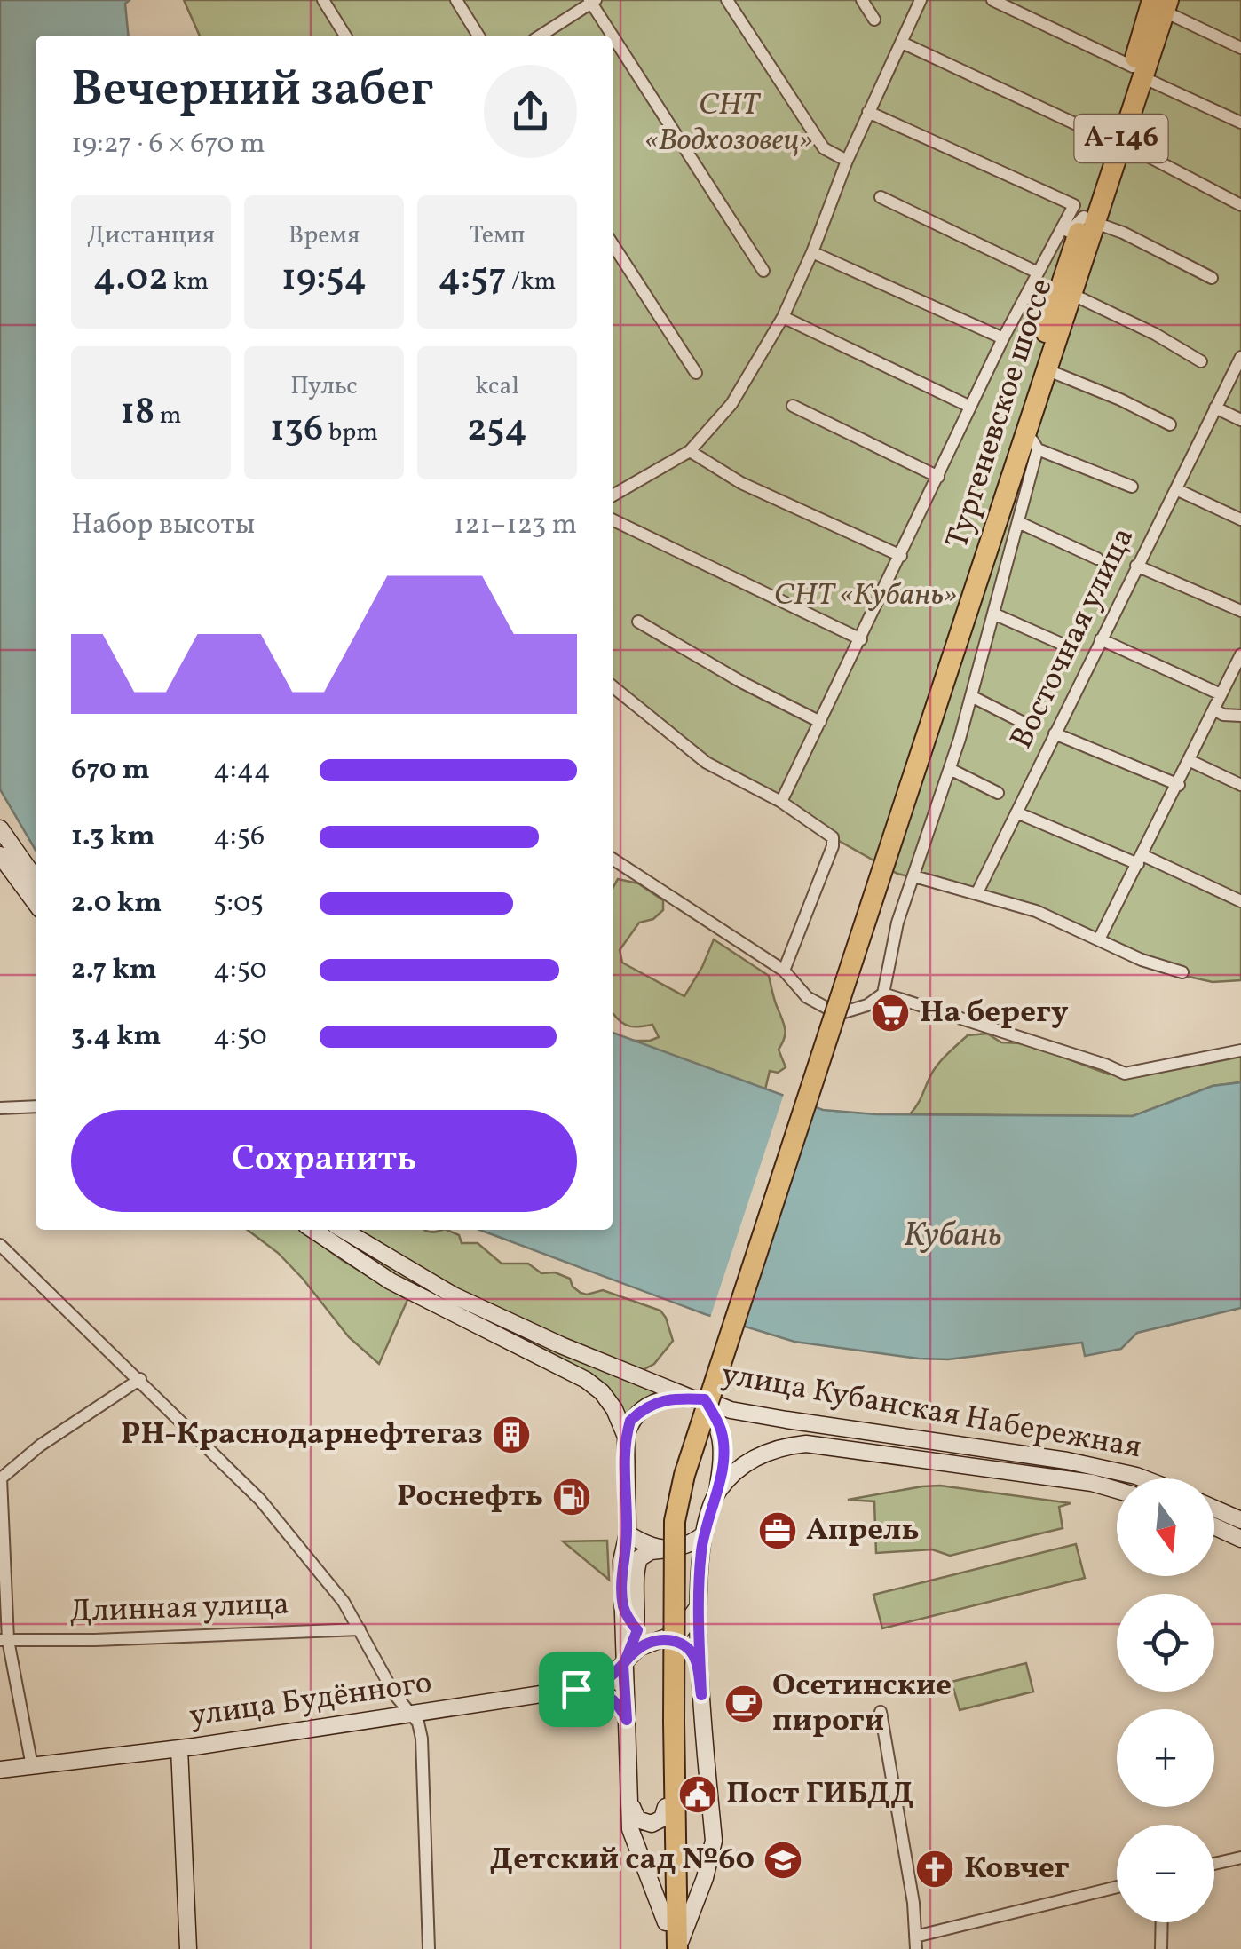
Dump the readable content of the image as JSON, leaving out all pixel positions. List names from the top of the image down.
{
  "streets": {
    "highway": ["А-146", "Тургеневское шоссе"],
    "main road": ["улица Кубанская Набережная", "улица Будённого"],
    "street": ["Восточная улица", "Длинная улица"]
  },
  "water": ["Кубань"],
  "parks": ["СНТ «Водхозовец»", "СНТ «Кубань»"],
  "places": {
    "supermarket": ["На берегу"],
    "building": ["РН-Краснодарнефтегаз"],
    "fuel station": ["Роснефть"],
    "office": ["Апрель"],
    "cafe": ["Осетинские пироги"],
    "public building": ["Пост ГИБДД"],
    "school or university": ["Детский сад №60"],
    "church": ["Ковчег"]
  },
  "north": "bottom",
  "page": {
    "heading": ["Вечерний забег", "19:27 · 6 × 670 m"],
    "stats": [
      ["Дистанция", "4.02 km"],
      ["Время", "19:54"],
      ["Темп", "4:57 /km"],
      ["18 m"],
      ["Пульс", "136 bpm"],
      ["kcal", "254"]
    ],
    "chart": ["Набор высоты", "121–123 m"],
    "list": [
      {
        "name": "670 m",
        "note": "4:44"
      },
      {
        "name": "1.3 km",
        "note": "4:56"
      },
      {
        "name": "2.0 km",
        "note": "5:05"
      },
      {
        "name": "2.7 km",
        "note": "4:50"
      },
      {
        "name": "3.4 km",
        "note": "4:50"
      }
    ],
    "buttons": "Сохранить",
    "map_buttons": ["+", "−"]
  }
}
